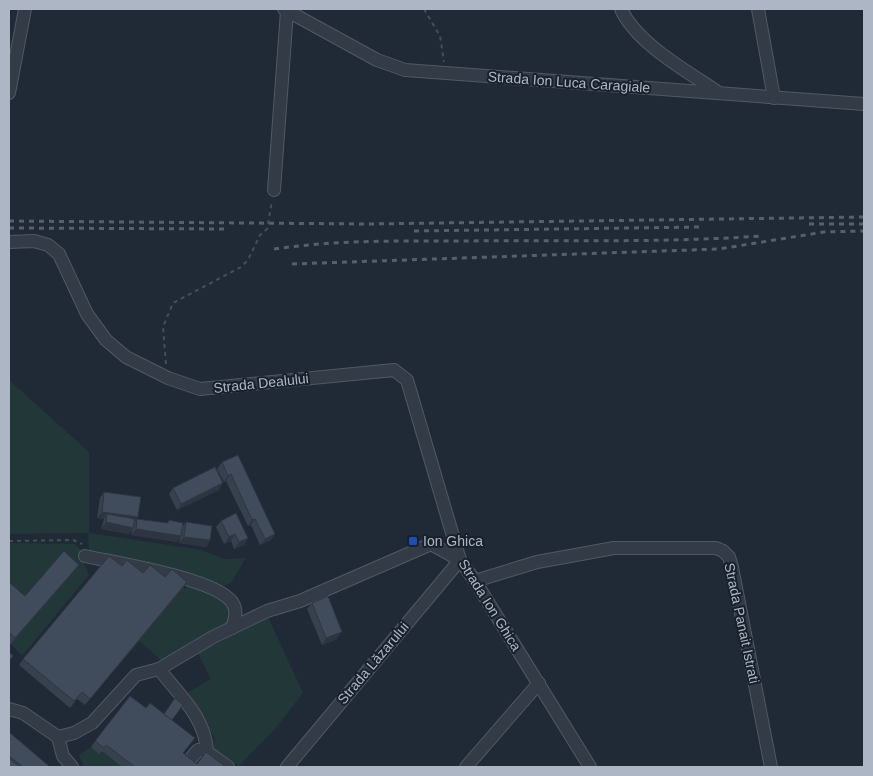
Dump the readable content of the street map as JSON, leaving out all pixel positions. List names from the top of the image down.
{
  "streets": {
    "street": [
      "Strada Ion Luca Caragiale",
      "Strada Dealului",
      "Strada Ion Ghica",
      "Strada Panait Istrati",
      "Strada Lăzarului"
    ]
  },
  "crossings": [
    ["Strada Dealului", "Strada Ion Ghica"],
    ["Strada Ion Ghica", "Strada Panait Istrati"],
    ["Strada Ion Ghica", "Strada Lăzarului"]
  ],
  "places": {
    "transit": ["Ion Ghica"]
  }
}
